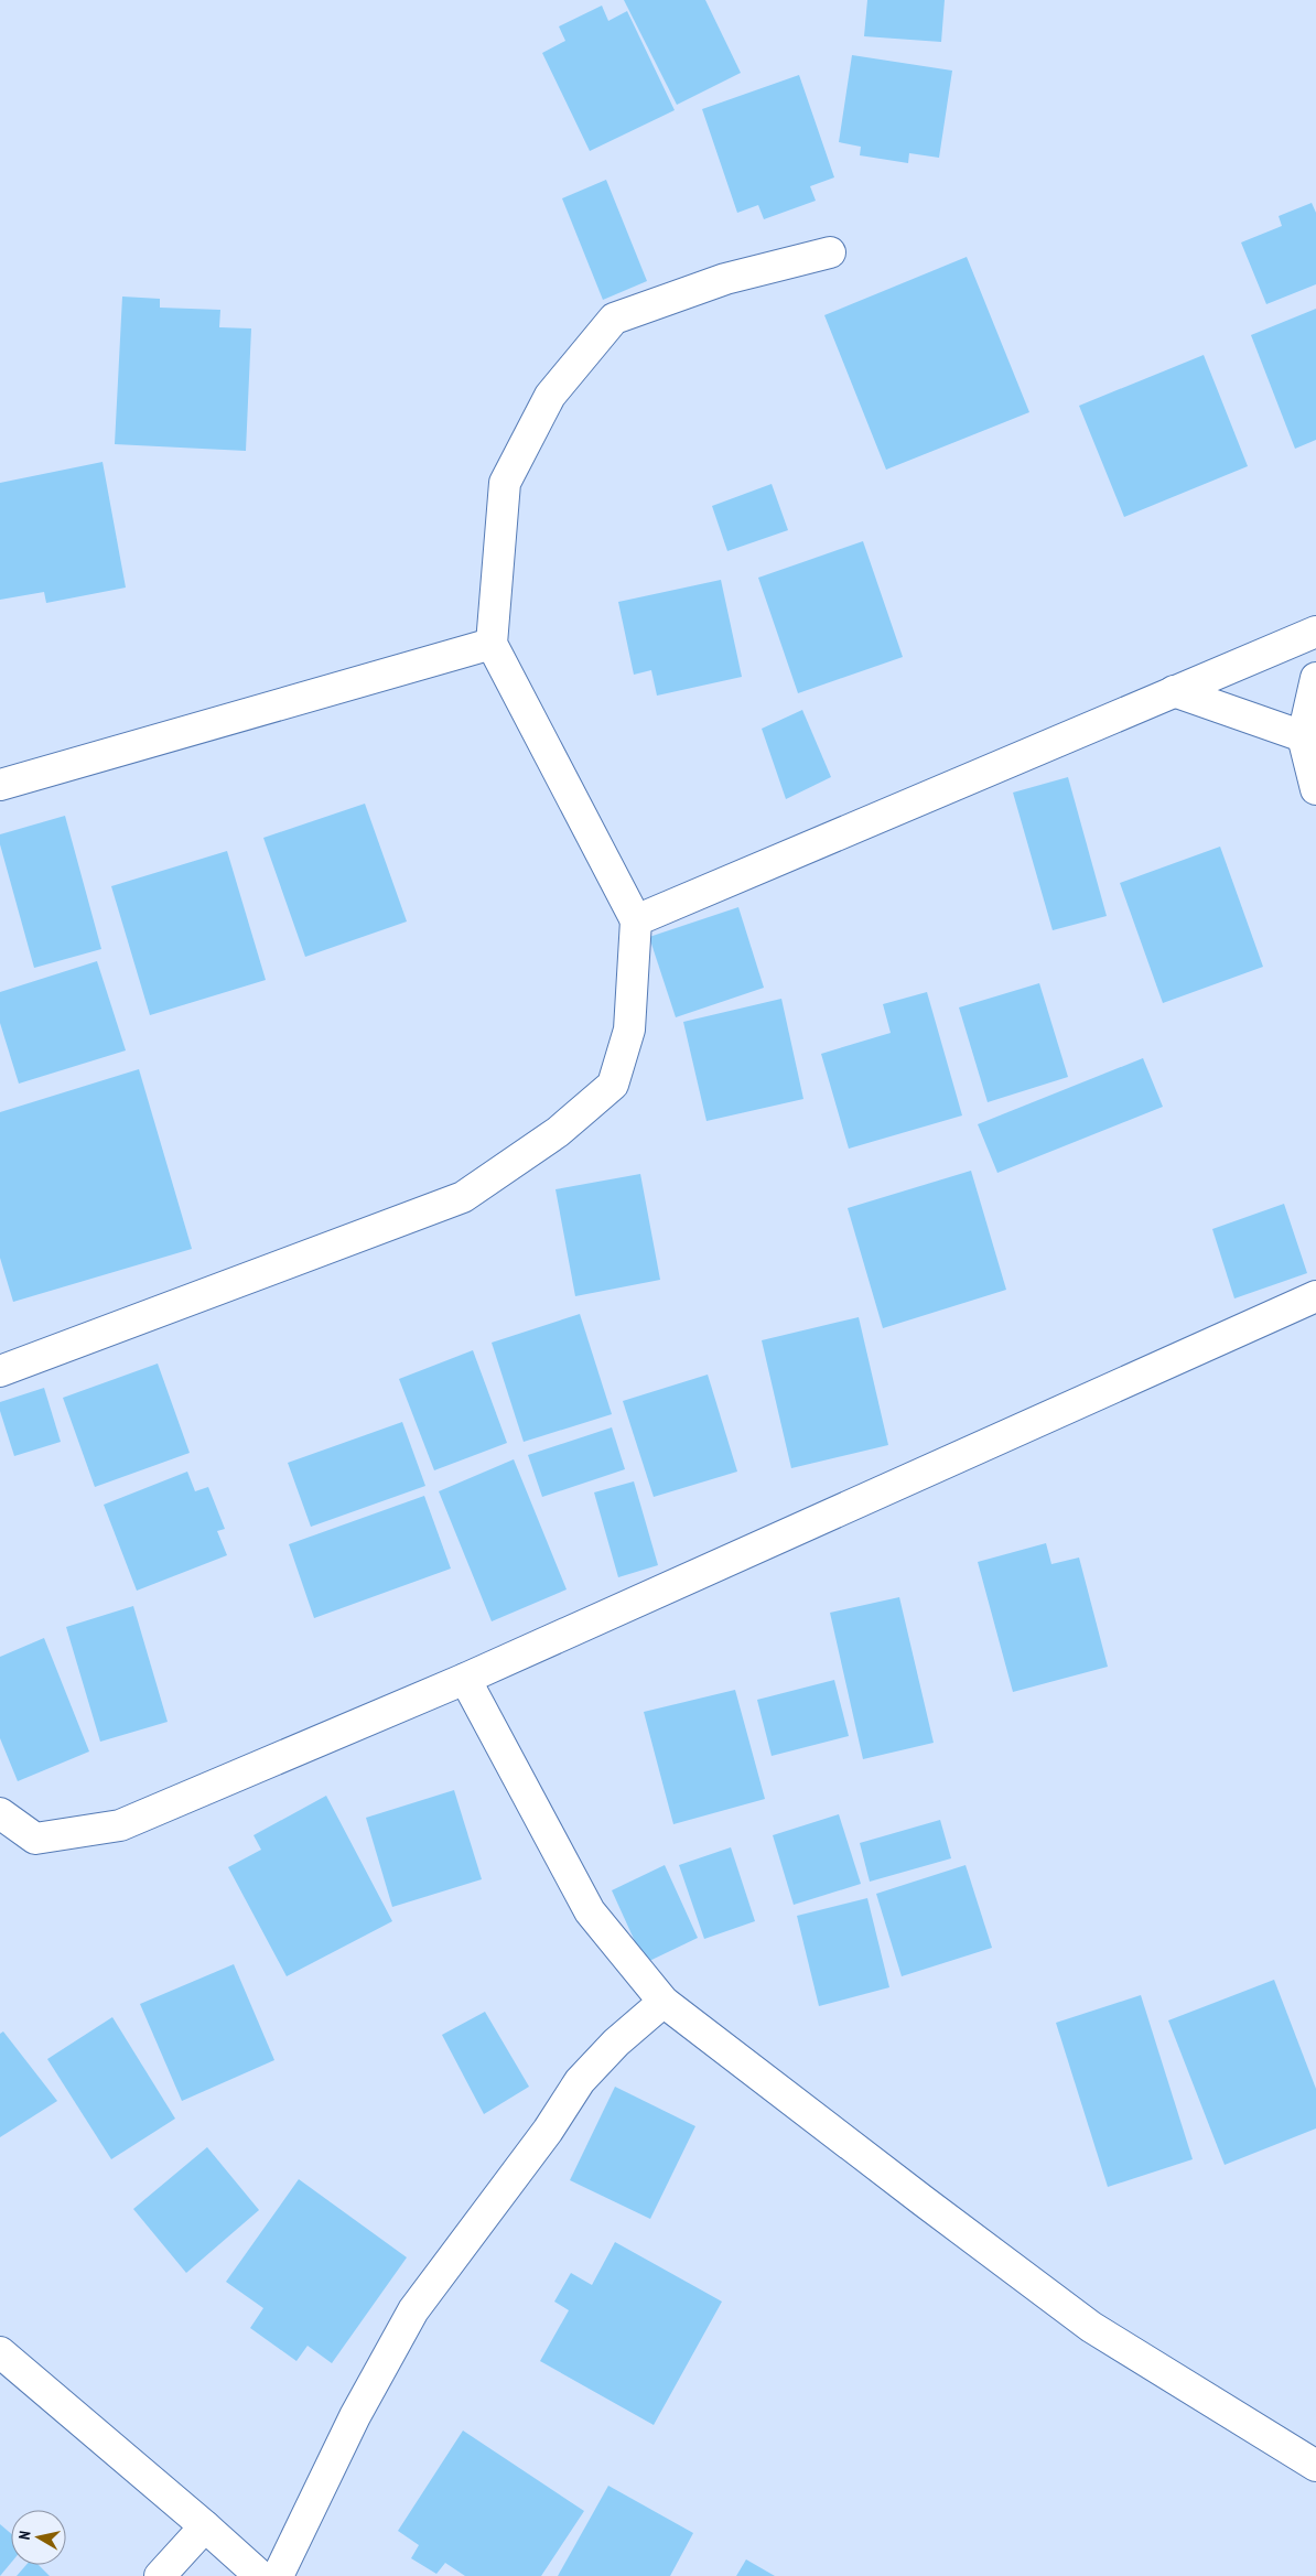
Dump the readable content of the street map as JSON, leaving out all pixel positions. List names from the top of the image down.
{
  "north": "left"
}
